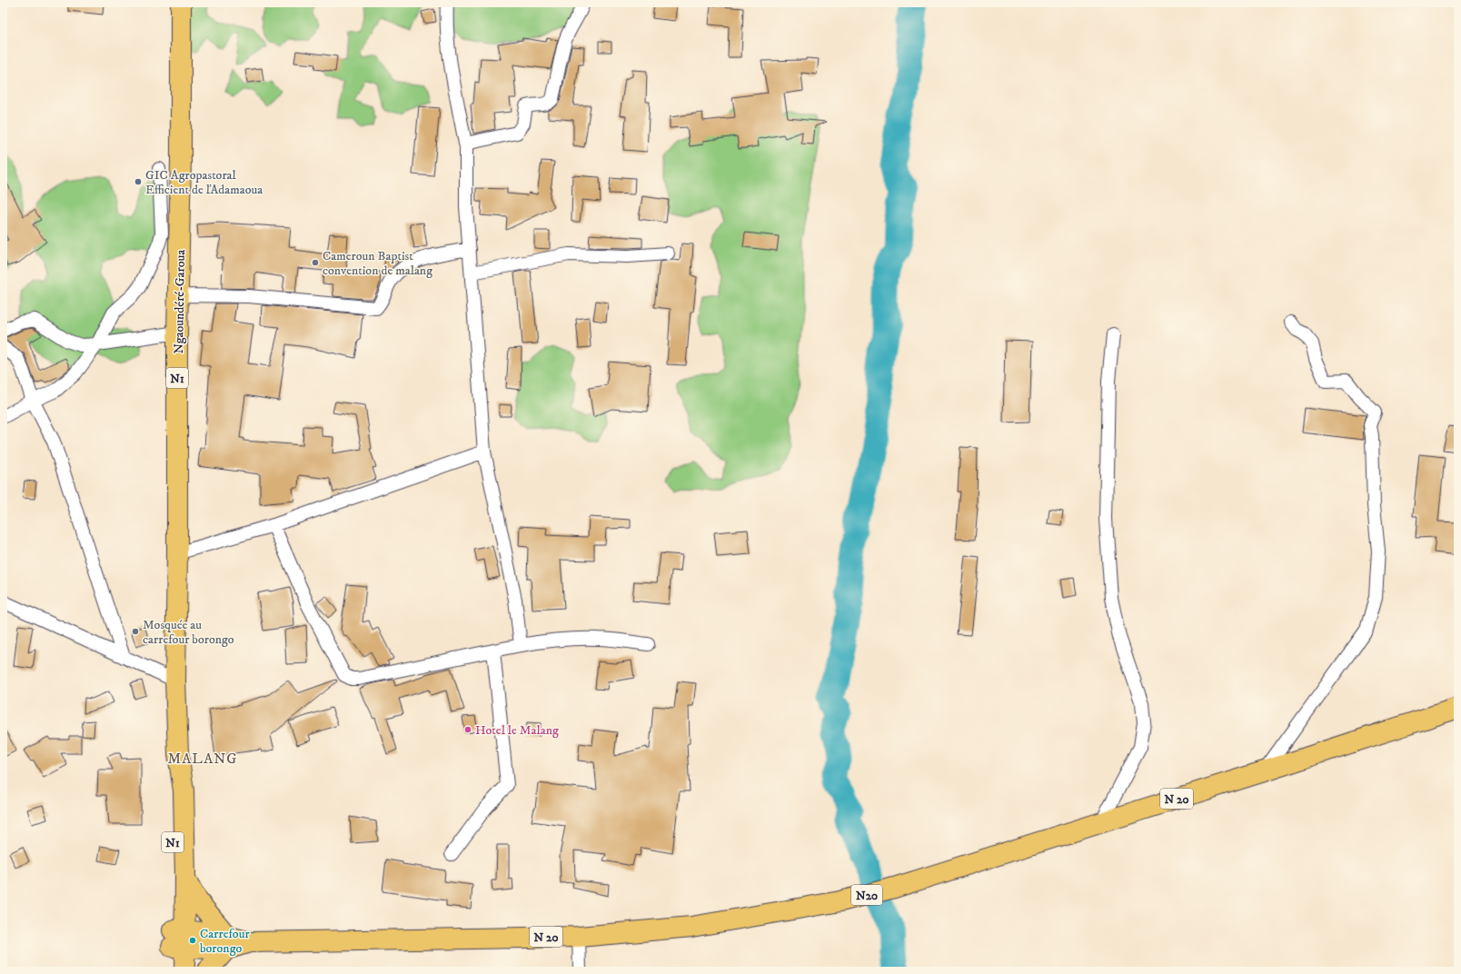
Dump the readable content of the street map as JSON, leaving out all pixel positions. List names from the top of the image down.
{
  "streets": {
    "highway": [
      "Ngaoundéré-Garoua",
      "N1",
      "N 20",
      "N20"
    ]
  },
  "crossings": [
    ["Ngaoundéré-Garoua", "N 20"],
    ["N 20", "N20"]
  ],
  "districts": ["MALANG"],
  "places": [
    "GIC Agropastoral Efficient de ľAdamaoua",
    "Cameroun Baptist convention de malang",
    "Mosquée au carrefour borongo",
    "Hotel le Malang",
    "Carrefour borongo"
  ]
}
